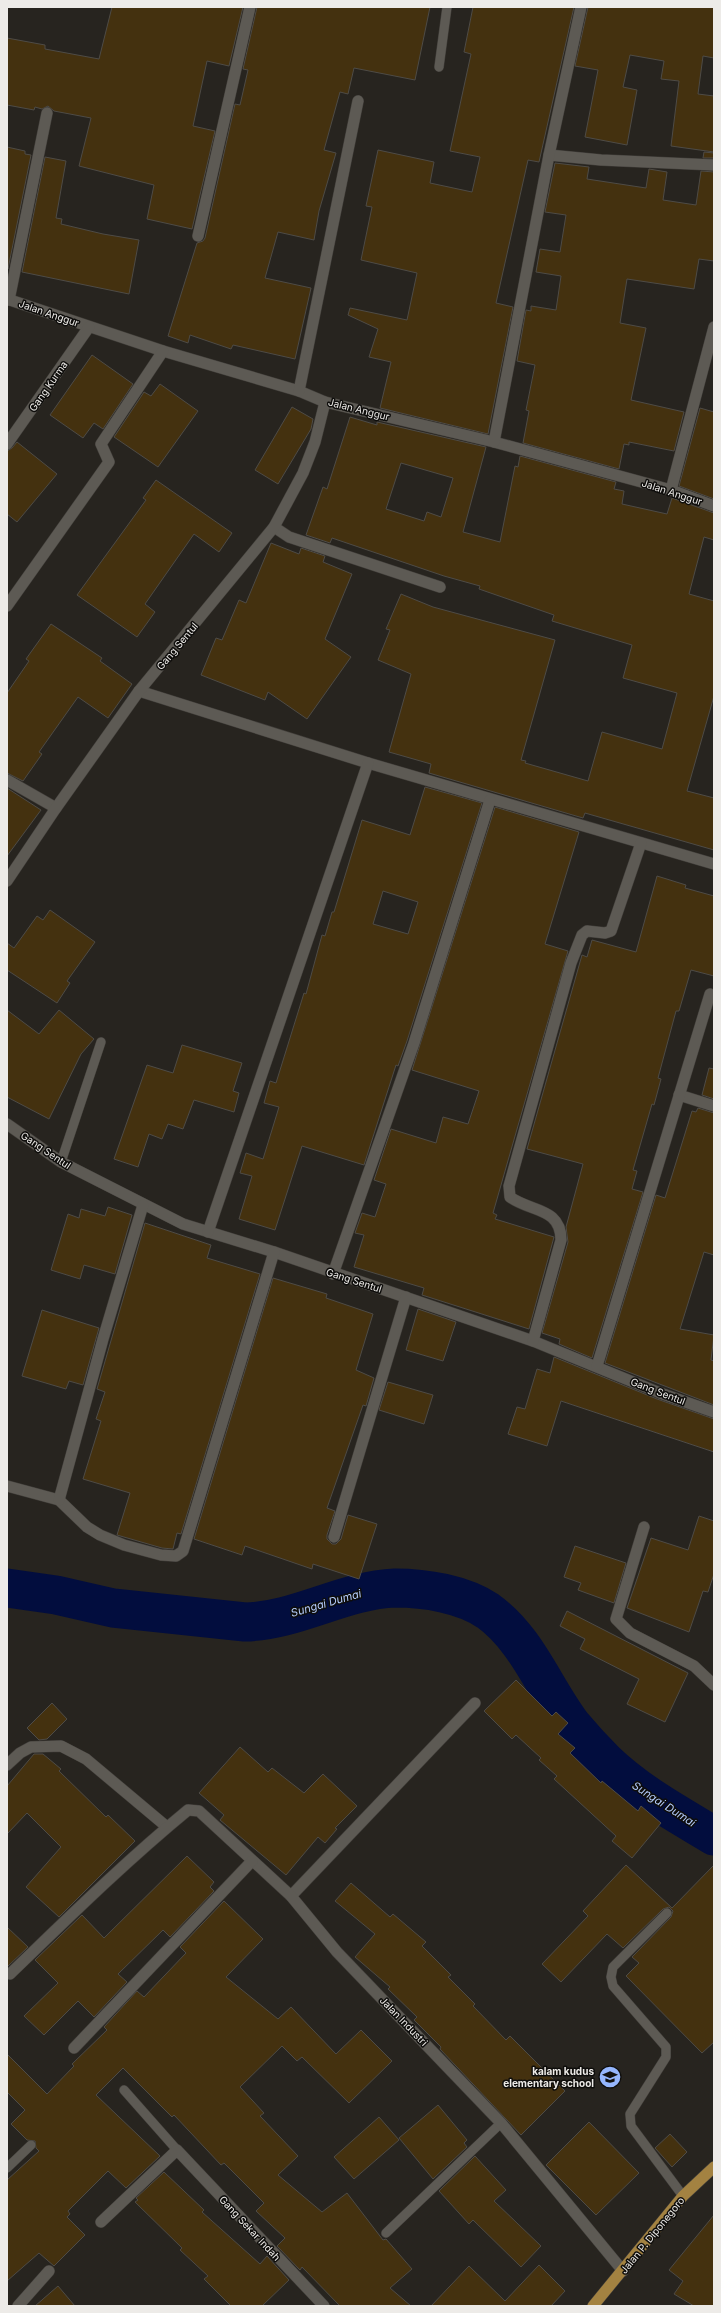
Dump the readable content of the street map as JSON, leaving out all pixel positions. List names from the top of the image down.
{
  "streets": {
    "main road": ["Jalan P. Diponegoro"],
    "street": [
      "Jalan Anggur",
      "Gang Kurma",
      "Gang Sentul",
      "Jalan Industri",
      "Gang Sekar Indah"
    ]
  },
  "crossings": [
    ["Jalan Anggur", "Gang Kurma"],
    ["Jalan Anggur", "Gang Sentul"],
    ["Jalan Industri", "Jalan P. Diponegoro"]
  ],
  "water": ["Sungai Dumai"],
  "places": {
    "school or university": ["kalam kudus elementary school"]
  }
}
